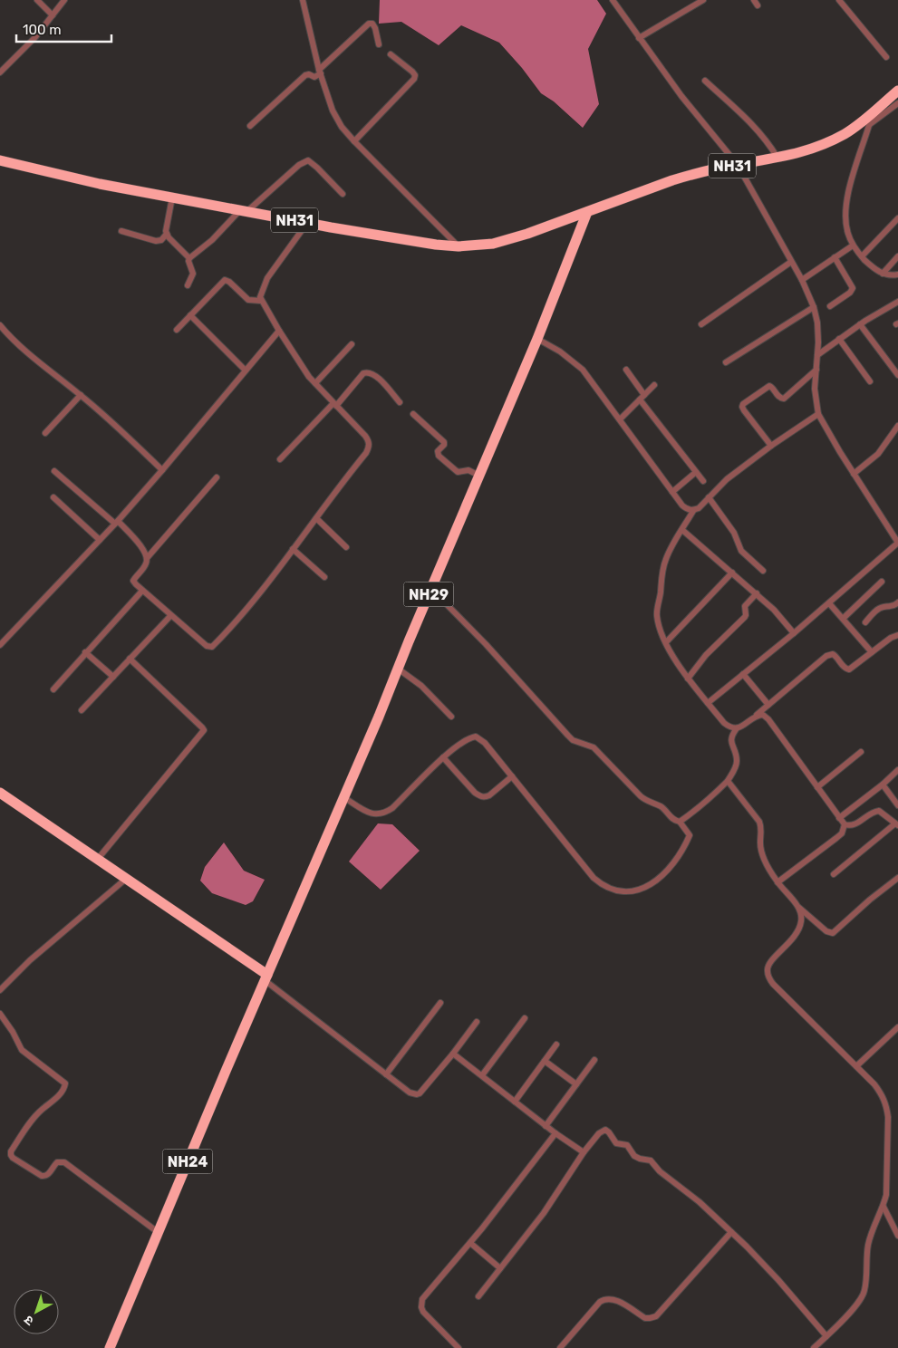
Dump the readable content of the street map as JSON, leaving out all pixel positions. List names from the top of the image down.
{
  "streets": {
    "highway": ["NH31", "NH29", "NH24"]
  },
  "crossings": [
    ["NH31", "NH29"],
    ["NH29", "NH24"]
  ],
  "scale_bar": "100 m",
  "north": "bottom left"
}
